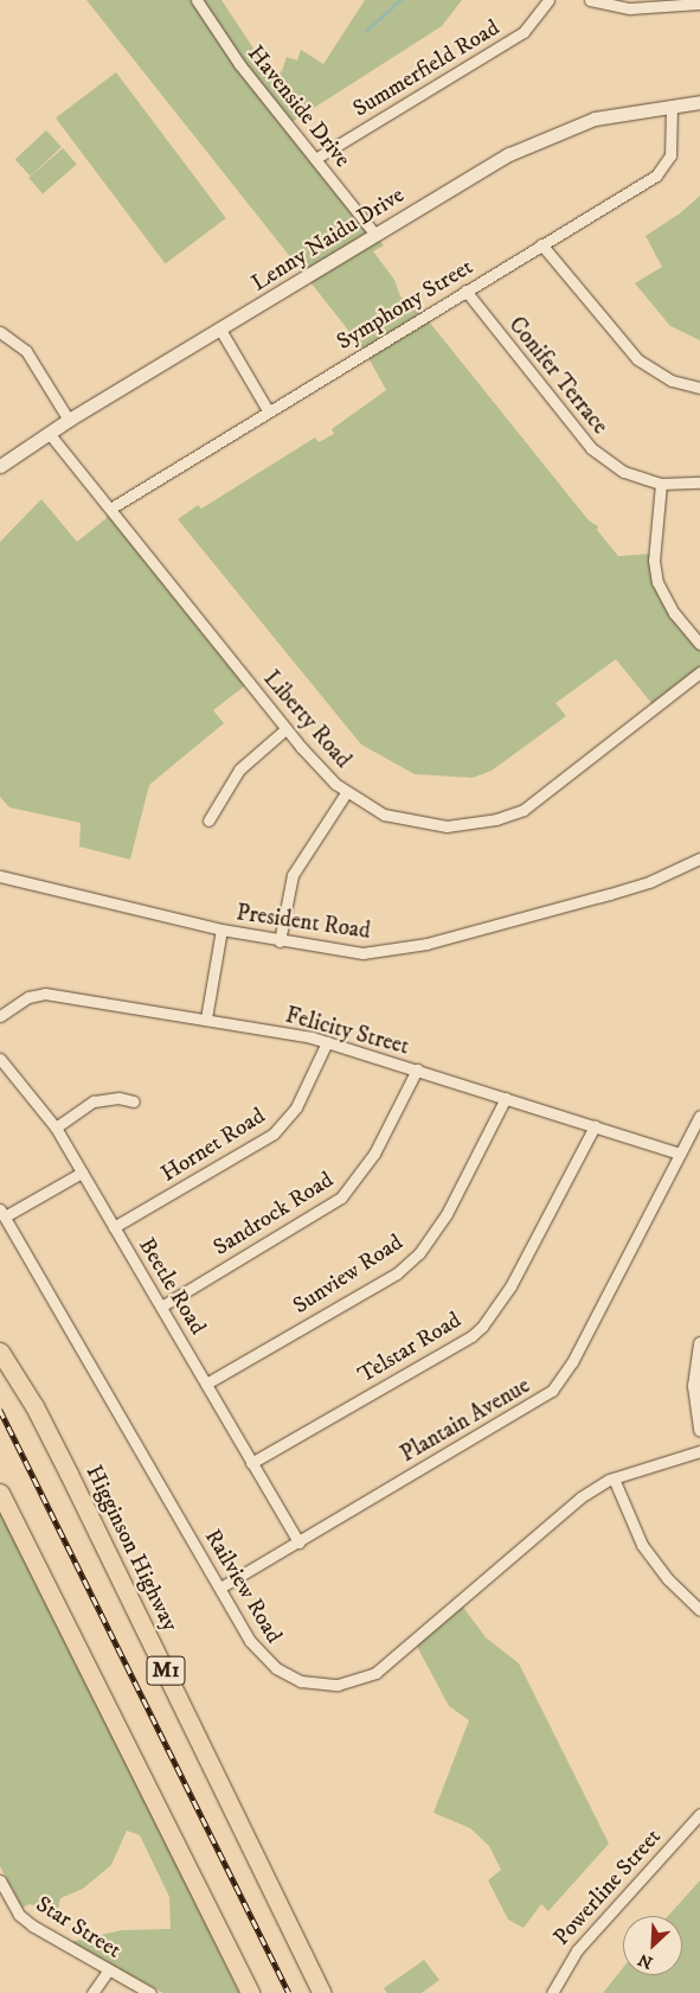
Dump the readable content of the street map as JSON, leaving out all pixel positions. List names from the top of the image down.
{
  "streets": {
    "highway": ["Higginson Highway", "M1"],
    "street": [
      "Summerfield Road",
      "Havenside Drive",
      "Lenny Naidu Drive",
      "Symphony Street",
      "Conifer Terrace",
      "Liberty Road",
      "President Road",
      "Felicity Street",
      "Hornet Road",
      "Sandrock Road",
      "Sunview Road",
      "Beetle Road",
      "Telstar Road",
      "Plantain Avenue",
      "Railview Road",
      "Powerline Street",
      "Star Street"
    ]
  },
  "crossings": [
    ["Summerfield Road", "Havenside Drive"],
    ["Havenside Drive", "Lenny Naidu Drive"],
    ["Lenny Naidu Drive", "Symphony Street"],
    ["Lenny Naidu Drive", "Liberty Road"],
    ["Symphony Street", "Conifer Terrace"],
    ["Symphony Street", "Liberty Road"],
    ["Felicity Street", "Hornet Road"],
    ["Felicity Street", "Sandrock Road"],
    ["Felicity Street", "Sunview Road"],
    ["Felicity Street", "Telstar Road"],
    ["Felicity Street", "Plantain Avenue"],
    ["Hornet Road", "Beetle Road"],
    ["Sandrock Road", "Beetle Road"],
    ["Sunview Road", "Beetle Road"],
    ["Beetle Road", "Telstar Road"],
    ["Beetle Road", "Plantain Avenue"],
    ["Plantain Avenue", "Railview Road"]
  ],
  "north": "bottom left"
}
